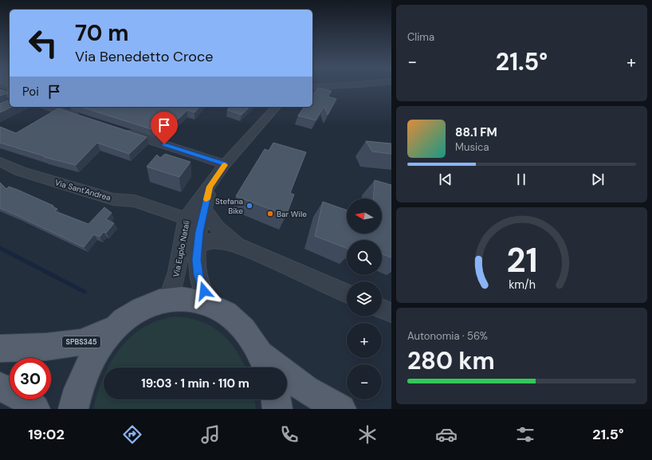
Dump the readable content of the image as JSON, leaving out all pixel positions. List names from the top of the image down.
{
  "streets": {
    "main road": ["SPBS345"],
    "street": ["Via Sant'Andrea", "Via Euplo Natali"]
  },
  "crossings": [
    ["Via Sant'Andrea", "Via Euplo Natali"],
    ["Via Euplo Natali", "SPBS345"]
  ],
  "places": ["Stefana Bike", "Bar Wile"],
  "north": "left",
  "page": {
    "tile": [
      "Clima",
      ["Autonomia · 56%", "280 km"]
    ],
    "turn": ["70 m", "Via Benedetto Croce"],
    "heat": ["−", "21.5°", "+"],
    "then": "Poi",
    "song": ["88.1 FM", "Musica"],
    "map_buttons": ["+", "−"],
    "limit": "30",
    "trip": "19:03 · 1 min · 110 m",
    "tabs": ["19:02", "21.5°"],
    "gauge": ["21", "km/h"]
  }
}
